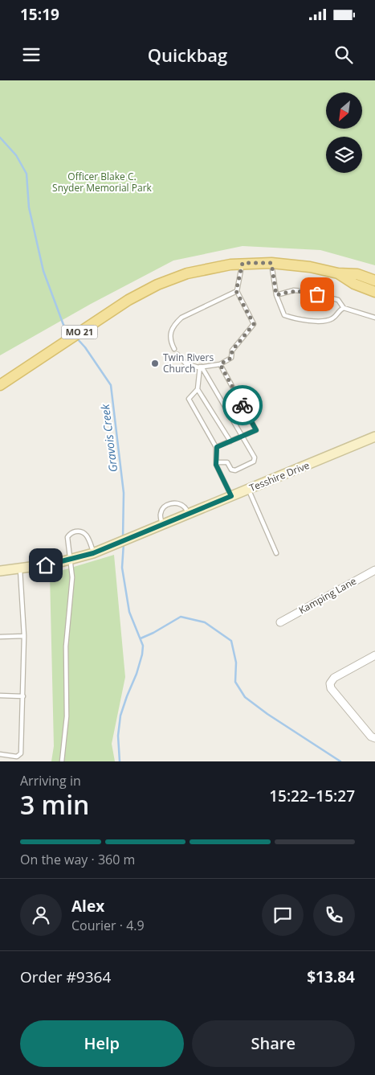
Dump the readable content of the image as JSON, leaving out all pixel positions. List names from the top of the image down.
{
  "streets": {
    "main road": ["MO 21"],
    "street": ["Tesshire Drive", "Kamping Lane"]
  },
  "water": ["Gravois Creek"],
  "parks": ["Officer Blake C. Snyder Memorial Park"],
  "places": ["Twin Rivers Church"],
  "north": "bottom left",
  "page": {
    "status": "15:19",
    "header": "Quickbag",
    "heading": ["3 min", "Arriving in", "15:22–15:27"],
    "panel": [
      "Alex",
      "Courier · 4.9",
      "Order #9364",
      "$13.84"
    ],
    "bar": "On the way · 360 m",
    "buttons": ["Help", "Share"]
  }
}
